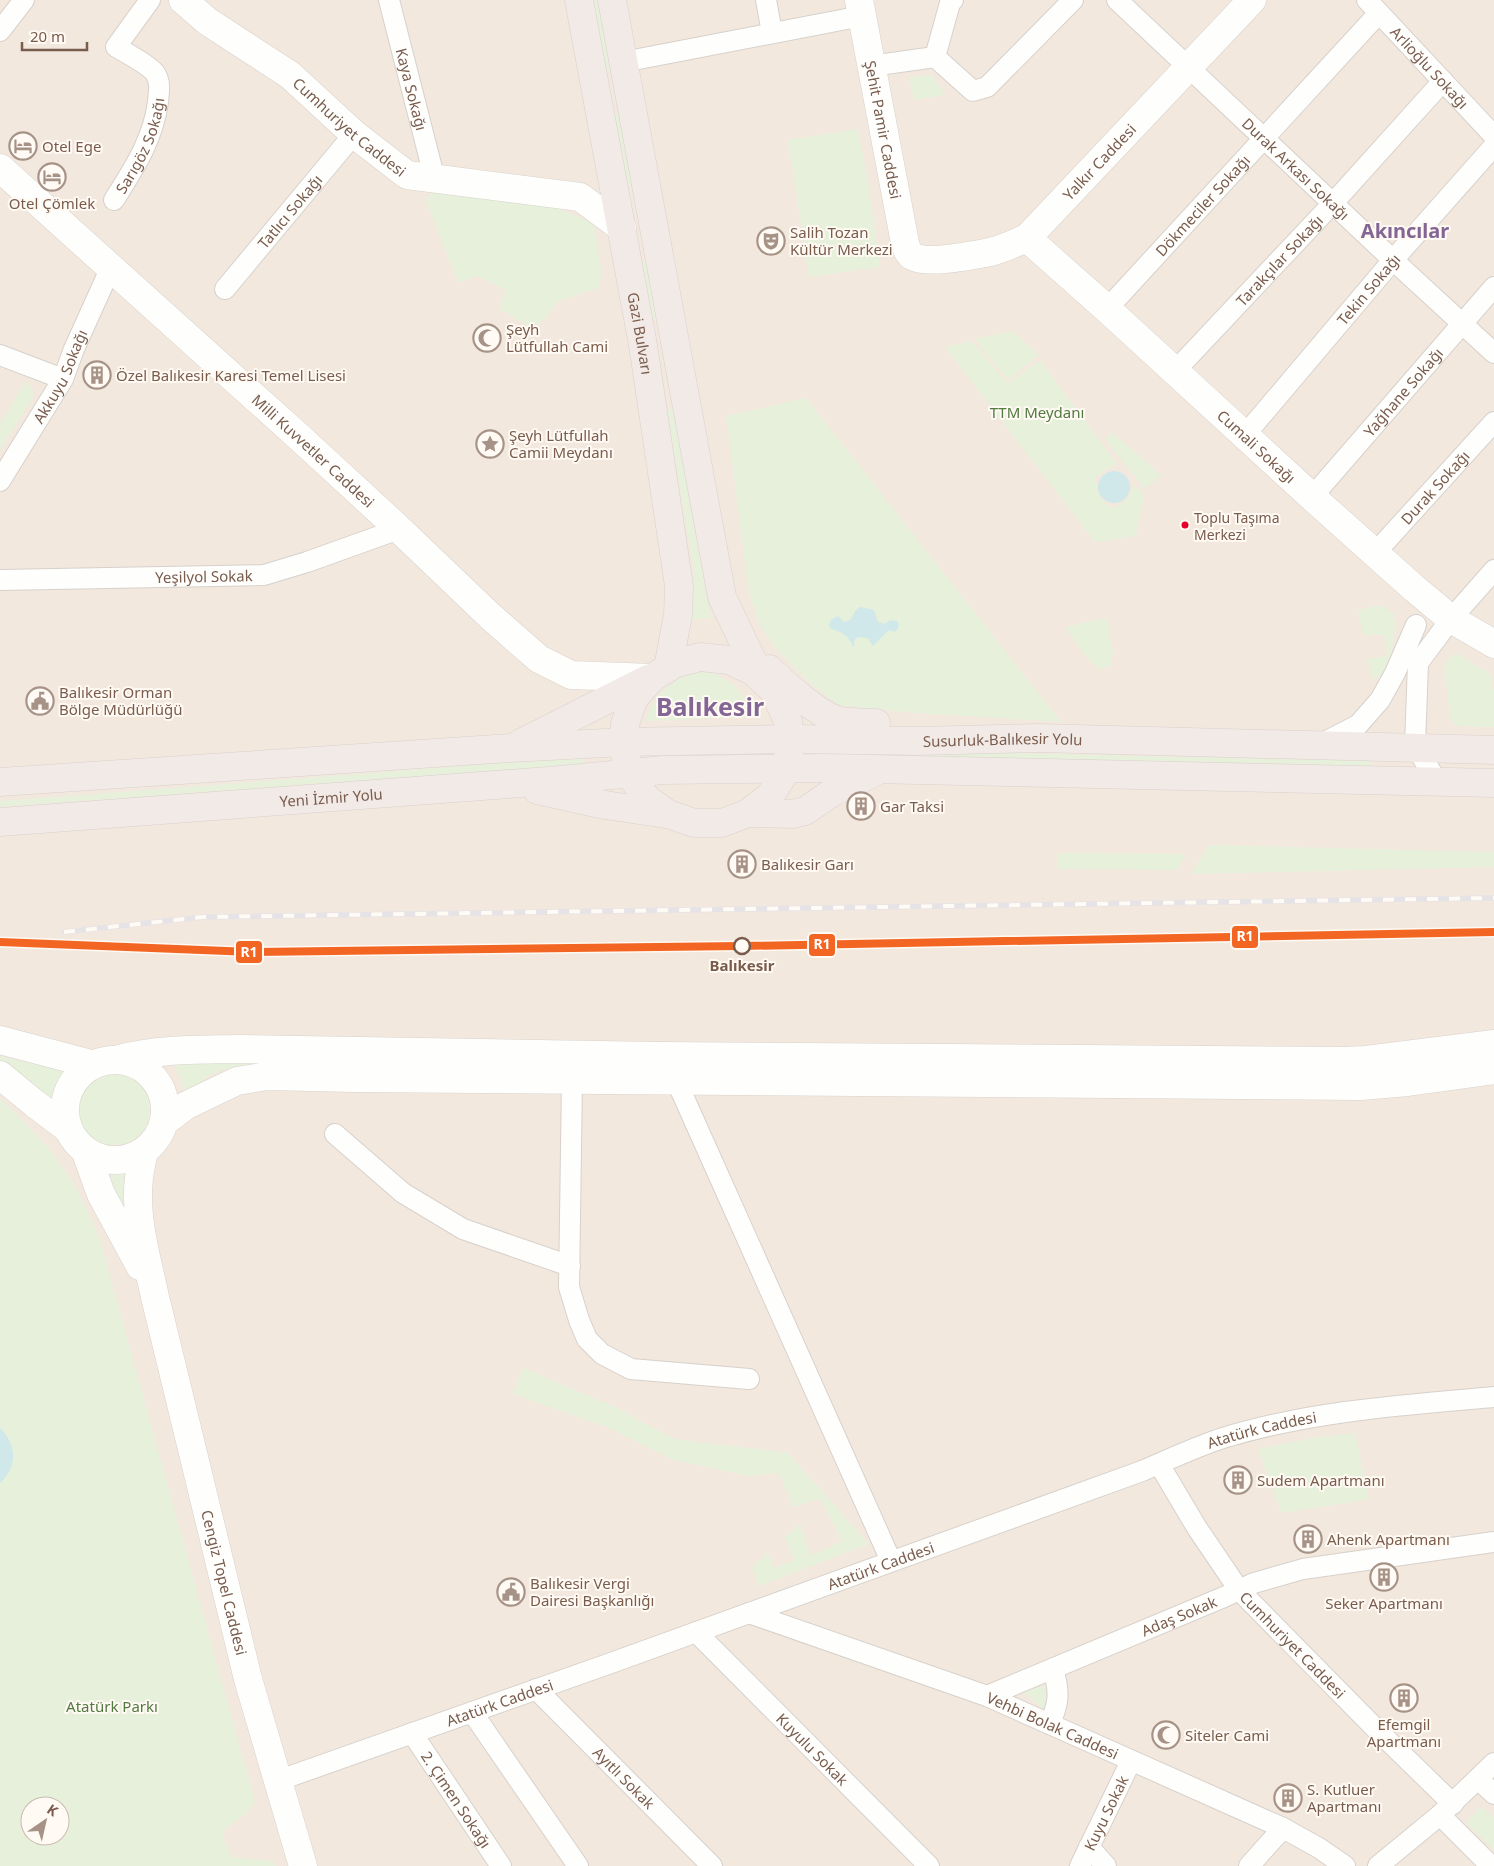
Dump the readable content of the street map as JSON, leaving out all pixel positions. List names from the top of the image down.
{
  "streets": {
    "highway": ["Gazi Bulvarı", "Susurluk-Balıkesir Yolu", "Yeni İzmir Yolu"],
    "main road": [
      "Cumhuriyet Caddesi",
      "Şehit Pamir Caddesi",
      "Yalkır Caddesi",
      "Cumali Sokağı",
      "Milli Kuvvetler Caddesi",
      "Cengiz Topel Caddesi"
    ],
    "street": [
      "Arlioğlu Sokağı",
      "Kaya Sokağı",
      "Sarıgöz Sokağı",
      "Durak Arkası Sokağı",
      "Dökmeciler Sokağı",
      "Tatlıcı Sokağı",
      "Tarakçılar Sokağı",
      "Tekin Sokağı",
      "Akkuyu Sokağı",
      "Yağhane Sokağı",
      "Durak Sokağı",
      "Yeşilyol Sokak",
      "Atatürk Caddesi",
      "Adaş Sokak",
      "Vehbi Bolak Caddesi",
      "Kuyulu Sokak",
      "Ayıtlı Sokak",
      "2. Çimen Sokağı",
      "Kuyu Sokak"
    ]
  },
  "crossings": [
    ["Arlioğlu Sokağı", "Dökmeciler Sokağı"],
    ["Arlioğlu Sokağı", "Tarakçılar Sokağı"],
    ["Kaya Sokağı", "Cumhuriyet Caddesi"],
    ["Cumhuriyet Caddesi", "Tatlıcı Sokağı"],
    ["Cumhuriyet Caddesi", "Gazi Bulvarı"],
    ["Cumhuriyet Caddesi", "Atatürk Caddesi"],
    ["Cumhuriyet Caddesi", "Adaş Sokak"],
    ["Şehit Pamir Caddesi", "Yalkır Caddesi"],
    ["Yalkır Caddesi", "Durak Arkası Sokağı"],
    ["Yalkır Caddesi", "Cumali Sokağı"],
    ["Durak Arkası Sokağı", "Dökmeciler Sokağı"],
    ["Durak Arkası Sokağı", "Tarakçılar Sokağı"],
    ["Durak Arkası Sokağı", "Tekin Sokağı"],
    ["Durak Arkası Sokağı", "Yağhane Sokağı"],
    ["Dökmeciler Sokağı", "Cumali Sokağı"],
    ["Tarakçılar Sokağı", "Cumali Sokağı"],
    ["Tekin Sokağı", "Cumali Sokağı"],
    ["Gazi Bulvarı", "Milli Kuvvetler Caddesi"],
    ["Akkuyu Sokağı", "Milli Kuvvetler Caddesi"],
    ["Yağhane Sokağı", "Cumali Sokağı"],
    ["Cumali Sokağı", "Durak Sokağı"],
    ["Milli Kuvvetler Caddesi", "Yeşilyol Sokak"],
    ["Susurluk-Balıkesir Yolu", "Yeni İzmir Yolu"],
    ["Atatürk Caddesi", "Cengiz Topel Caddesi"],
    ["Atatürk Caddesi", "Vehbi Bolak Caddesi"],
    ["Atatürk Caddesi", "Kuyulu Sokak"],
    ["Atatürk Caddesi", "Ayıtlı Sokak"],
    ["Atatürk Caddesi", "2. Çimen Sokağı"],
    ["Adaş Sokak", "Vehbi Bolak Caddesi"],
    ["Vehbi Bolak Caddesi", "Kuyu Sokak"]
  ],
  "districts": ["Akıncılar", "Balıkesir"],
  "parks": ["TTM Meydanı", "Atatürk Parkı"],
  "places": {
    "hotel": ["Otel Ege", "Otel Çömlek"],
    "theatre": ["Salih Tozan Kültür Merkezi"],
    "mosque": ["Şeyh Lütfullah Cami", "Siteler Cami"],
    "building": [
      "Özel Balıkesir Karesi Temel Lisesi",
      "Gar Taksi",
      "Balıkesir Garı",
      "Sudem Apartmanı",
      "Ahenk Apartmanı",
      "Seker Apartmanı",
      "Efemgil Apartmanı",
      "S. Kutluer Apartmanı"
    ],
    "place": ["Şeyh Lütfullah Camii Meydanı"],
    "other": ["Toplu Taşıma Merkezi", "Balıkesir"],
    "public building": ["Balıkesir Orman Bölge Müdürlüğü", "Balıkesir Vergi Dairesi Başkanlığı"]
  },
  "lines": ["transit line R1"],
  "scale_bar": "20 m",
  "north": "top right"
}
